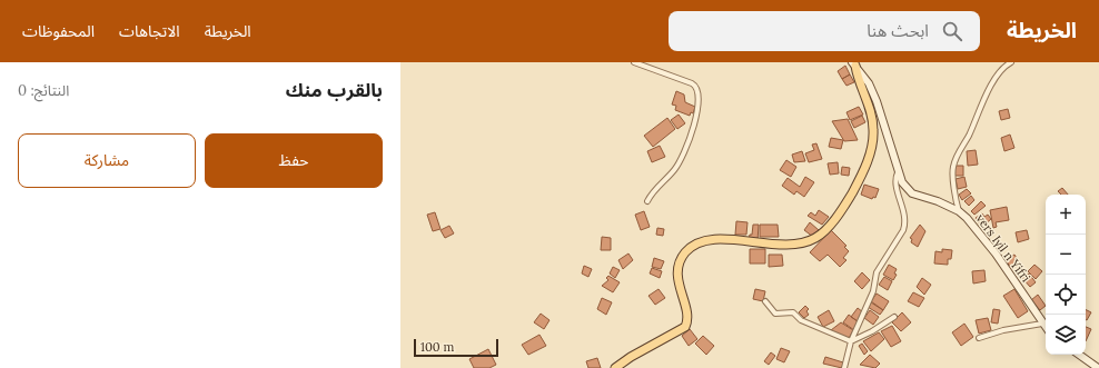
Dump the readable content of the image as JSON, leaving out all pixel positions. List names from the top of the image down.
{
  "streets": {
    "main road": ["vers Iγil n Yifri"]
  },
  "scale_bar": "100 m",
  "page": {
    "header": "الخريطة",
    "search": "ابحث هنا",
    "nav": ["الخريطة", "الاتجاهات", "المحفوظات"],
    "heading": ["بالقرب منك", "النتائج: 0"],
    "buttons": ["حفظ", "مشاركة"],
    "map_buttons": ["+", "−"],
    "scale": "100 m"
  }
}
